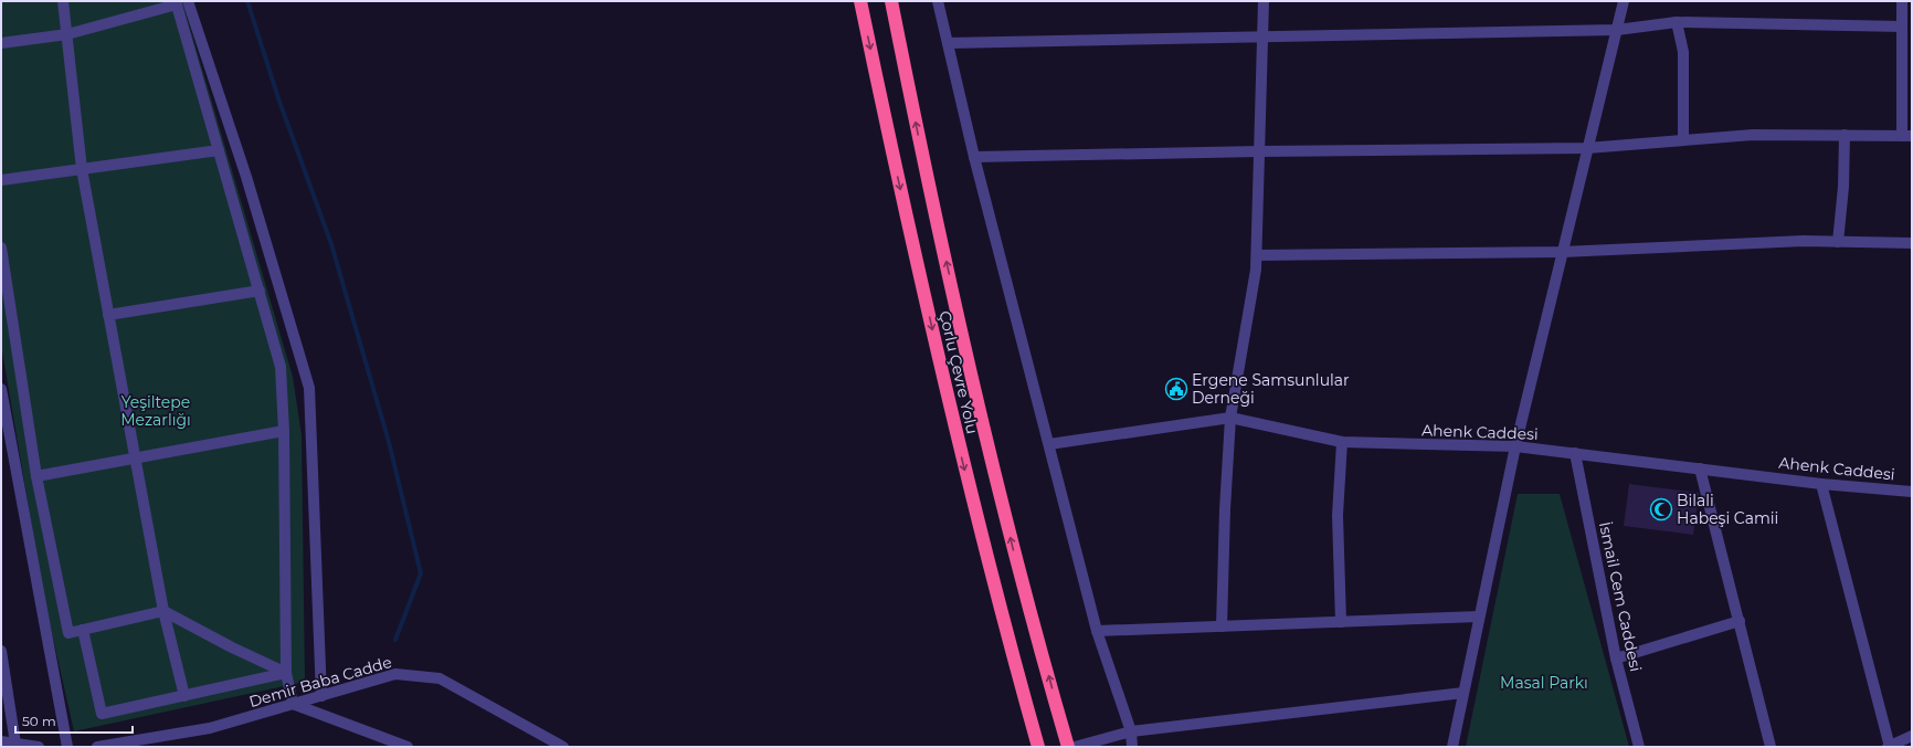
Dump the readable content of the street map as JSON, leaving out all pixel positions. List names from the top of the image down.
{
  "streets": {
    "highway": ["Çorlu Çevre Yolu"],
    "street": ["Ahenk Caddesi", "İsmail Cem Caddesi", "Demir Baba Cadde"]
  },
  "crossings": [
    ["Ahenk Caddesi", "İsmail Cem Caddesi"]
  ],
  "parks": ["Yeşiltepe Mezarlığı", "Masal Parkı"],
  "places": {
    "public building": ["Ergene Samsunlular Derneği"],
    "mosque": ["Bilali Habeşi Camii"]
  },
  "scale_bar": "50 m"
}
